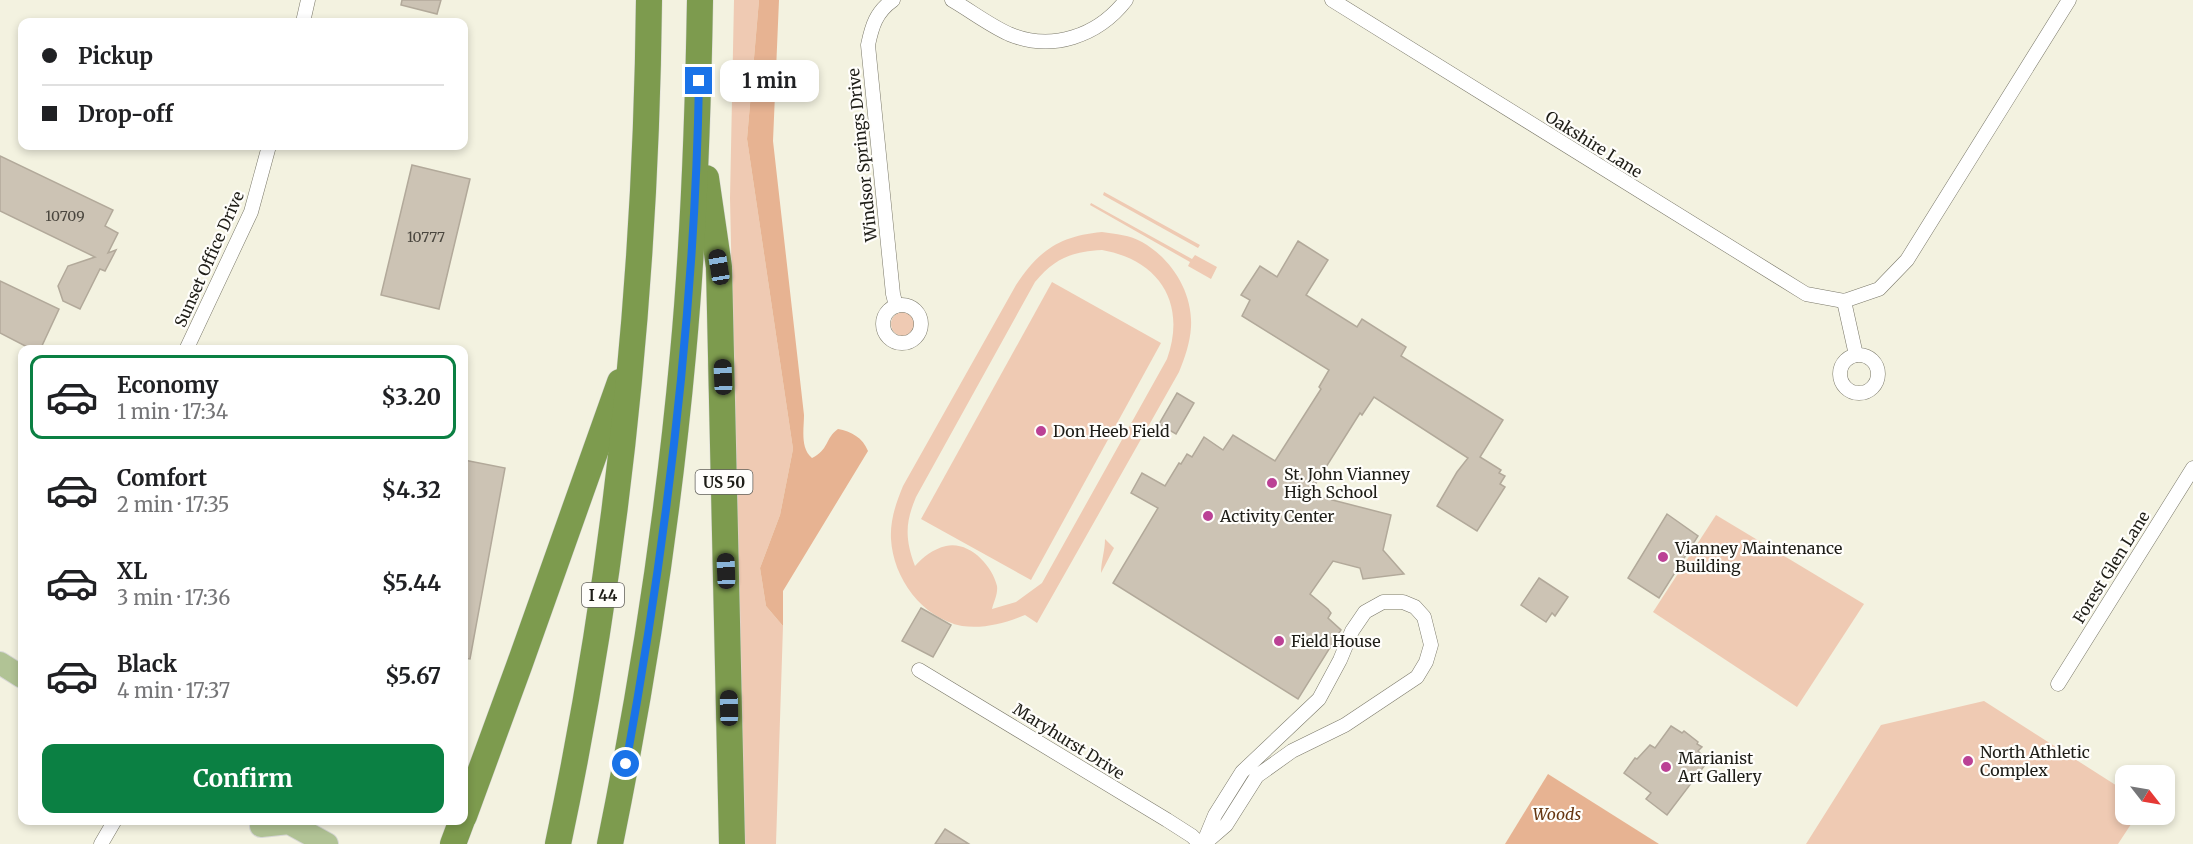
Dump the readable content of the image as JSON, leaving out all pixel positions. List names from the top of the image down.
{
  "streets": {
    "highway": ["US 50", "I 44"],
    "street": [
      "Oakshire Lane",
      "Windsor Springs Drive",
      "Sunset Office Drive",
      "Forest Glen Lane",
      "Maryhurst Drive"
    ]
  },
  "parks": ["Woods"],
  "places": [
    "Don Heeb Field",
    "St. John Vianney High School",
    "Activity Center",
    "Vianney Maintenance Building",
    "Field House",
    "North Athletic Complex",
    "Marianist Art Gallery"
  ],
  "house_numbers": ["10709", "10777"],
  "north": "bottom right",
  "page": {
    "banner": ["Pickup", "Drop-off"],
    "bubble": "1 min",
    "list": [
      {
        "name": "Economy",
        "note": "1 min · 17:34",
        "value": "$3.20"
      },
      {
        "name": "Comfort",
        "note": "2 min · 17:35",
        "value": "$4.32"
      },
      {
        "name": "XL",
        "note": "3 min · 17:36",
        "value": "$5.44"
      },
      {
        "name": "Black",
        "note": "4 min · 17:37",
        "value": "$5.67"
      }
    ],
    "buttons": "Confirm"
  }
}
